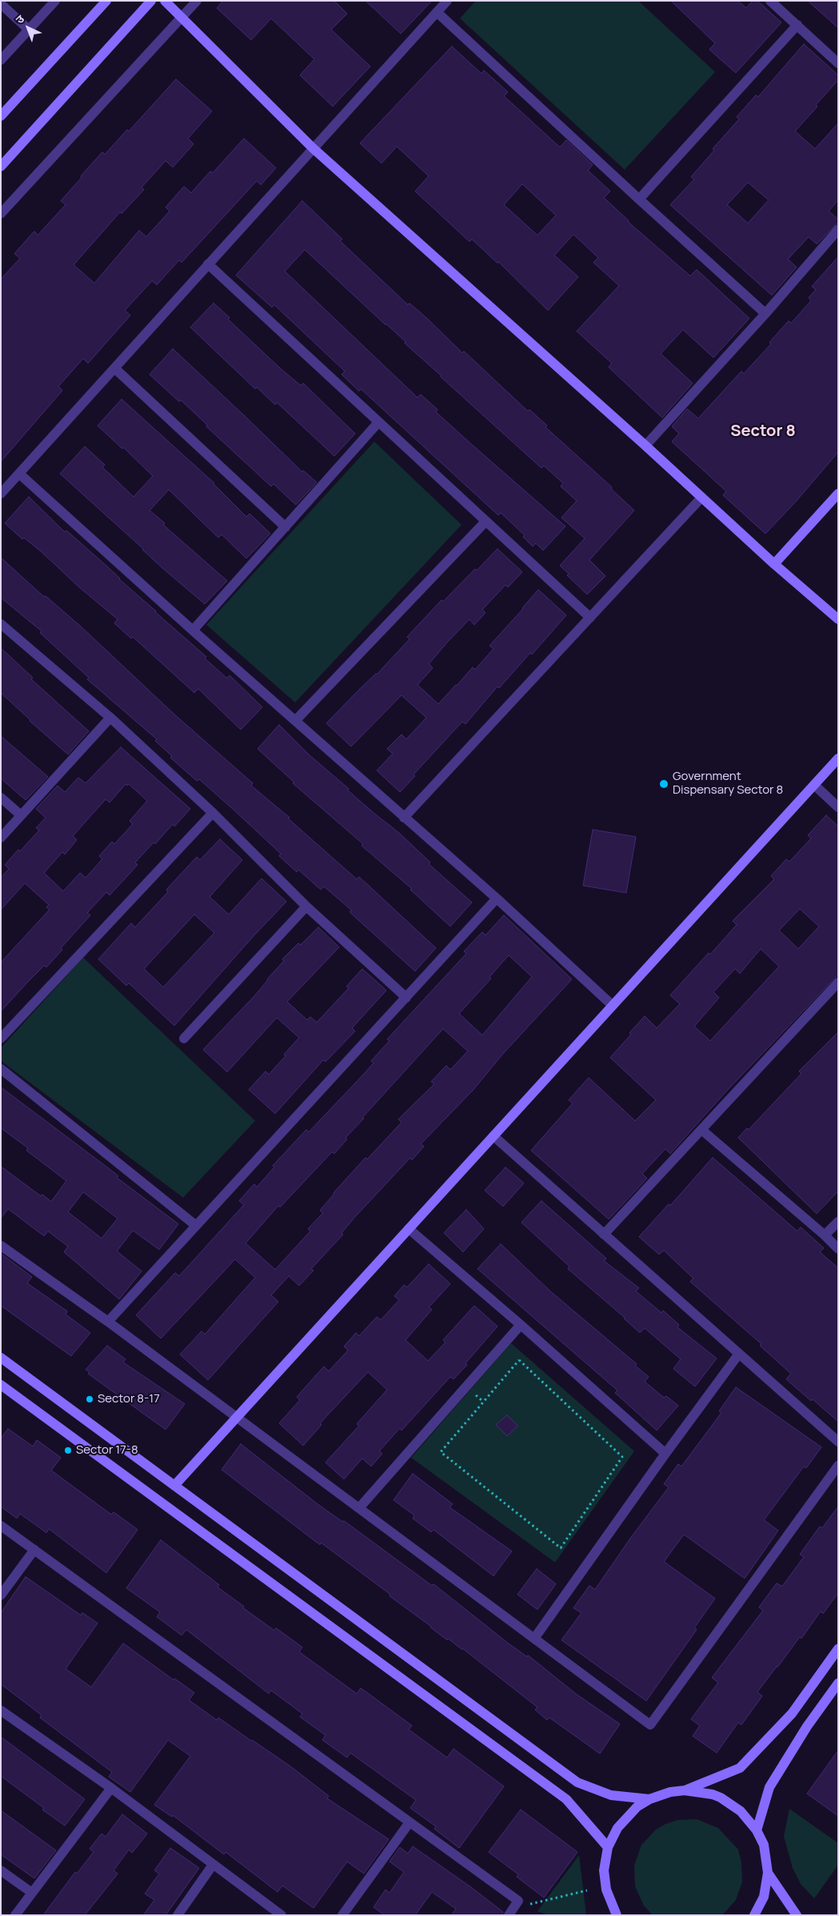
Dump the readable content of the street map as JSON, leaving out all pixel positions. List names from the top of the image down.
{
  "districts": ["Sector 8"],
  "places": ["Government Dispensary Sector 8", "Sector 8-17", "Sector 17-8"],
  "north": "top left"
}
